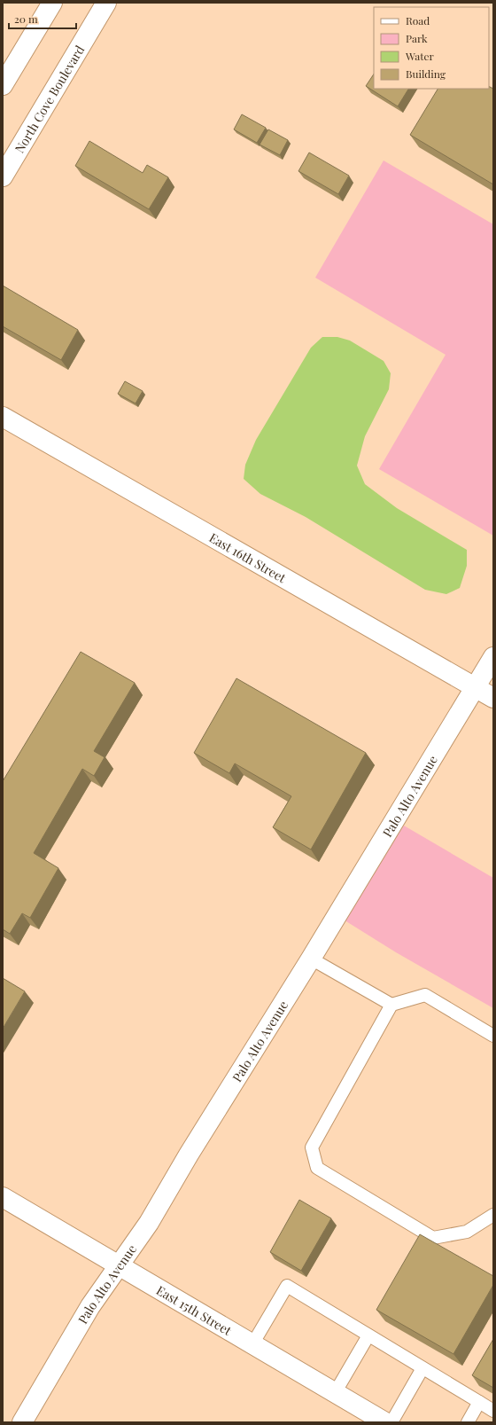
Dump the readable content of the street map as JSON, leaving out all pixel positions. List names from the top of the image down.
{
  "streets": {
    "street": [
      "North Cove Boulevard",
      "East 16th Street",
      "Palo Alto Avenue",
      "East 15th Street"
    ]
  },
  "crossings": [
    ["East 16th Street", "Palo Alto Avenue"],
    ["Palo Alto Avenue", "East 15th Street"]
  ],
  "legend": [
    "Road",
    "Park",
    "Water",
    "Building"
  ],
  "scale_bar": "20 m"
}
